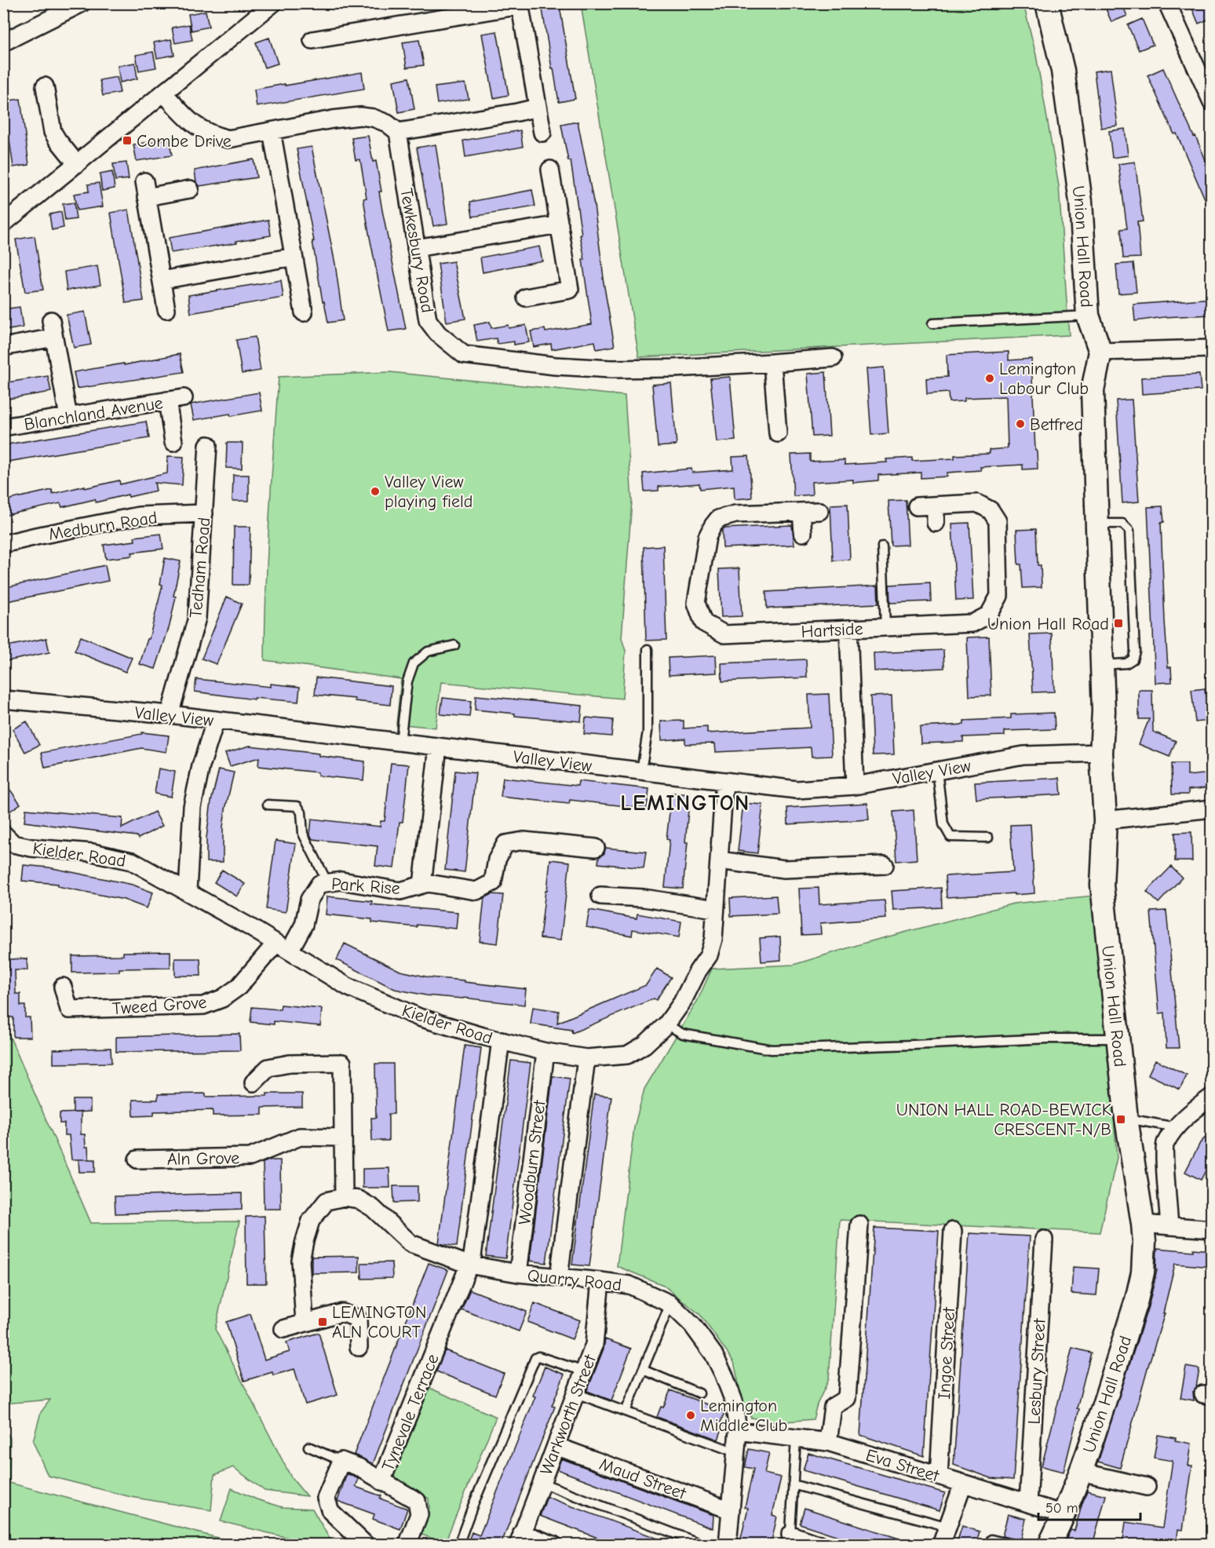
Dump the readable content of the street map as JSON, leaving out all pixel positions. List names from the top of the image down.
{
  "streets": {
    "street": [
      "Union Hall Road",
      "Tewkesbury Road",
      "Blanchland Avenue",
      "Medburn Road",
      "Tedham Road",
      "Hartside",
      "Valley View",
      "Kielder Road",
      "Park Rise",
      "Tweed Grove",
      "Aln Grove",
      "Woodburn Street",
      "Quarry Road",
      "Ingoe Street",
      "Lesbury Street",
      "Tynevale Terrace",
      "Warkworth Street",
      "Eva Street",
      "Maud Street"
    ]
  },
  "crossings": [
    ["Union Hall Road", "Valley View"],
    ["Union Hall Road", "Eva Street"],
    ["Medburn Road", "Tedham Road"],
    ["Tedham Road", "Valley View"],
    ["Valley View", "Kielder Road"],
    ["Kielder Road", "Park Rise"],
    ["Kielder Road", "Tweed Grove"],
    ["Kielder Road", "Woodburn Street"],
    ["Kielder Road", "Tynevale Terrace"],
    ["Park Rise", "Tweed Grove"],
    ["Woodburn Street", "Quarry Road"],
    ["Quarry Road", "Tynevale Terrace"],
    ["Quarry Road", "Warkworth Street"],
    ["Quarry Road", "Eva Street"],
    ["Quarry Road", "Maud Street"],
    ["Ingoe Street", "Eva Street"],
    ["Lesbury Street", "Eva Street"],
    ["Warkworth Street", "Maud Street"]
  ],
  "districts": ["LEMINGTON"],
  "places": {
    "transit": [
      "Combe Drive",
      "Union Hall Road",
      "UNION HALL ROAD-BEWICK CRESCENT-N/B",
      "LEMINGTON ALN COURT"
    ],
    "other": [
      "Lemington Labour Club",
      "Betfred",
      "Valley View playing field",
      "Lemington Middle Club"
    ]
  },
  "scale_bar": "50 m"
}
